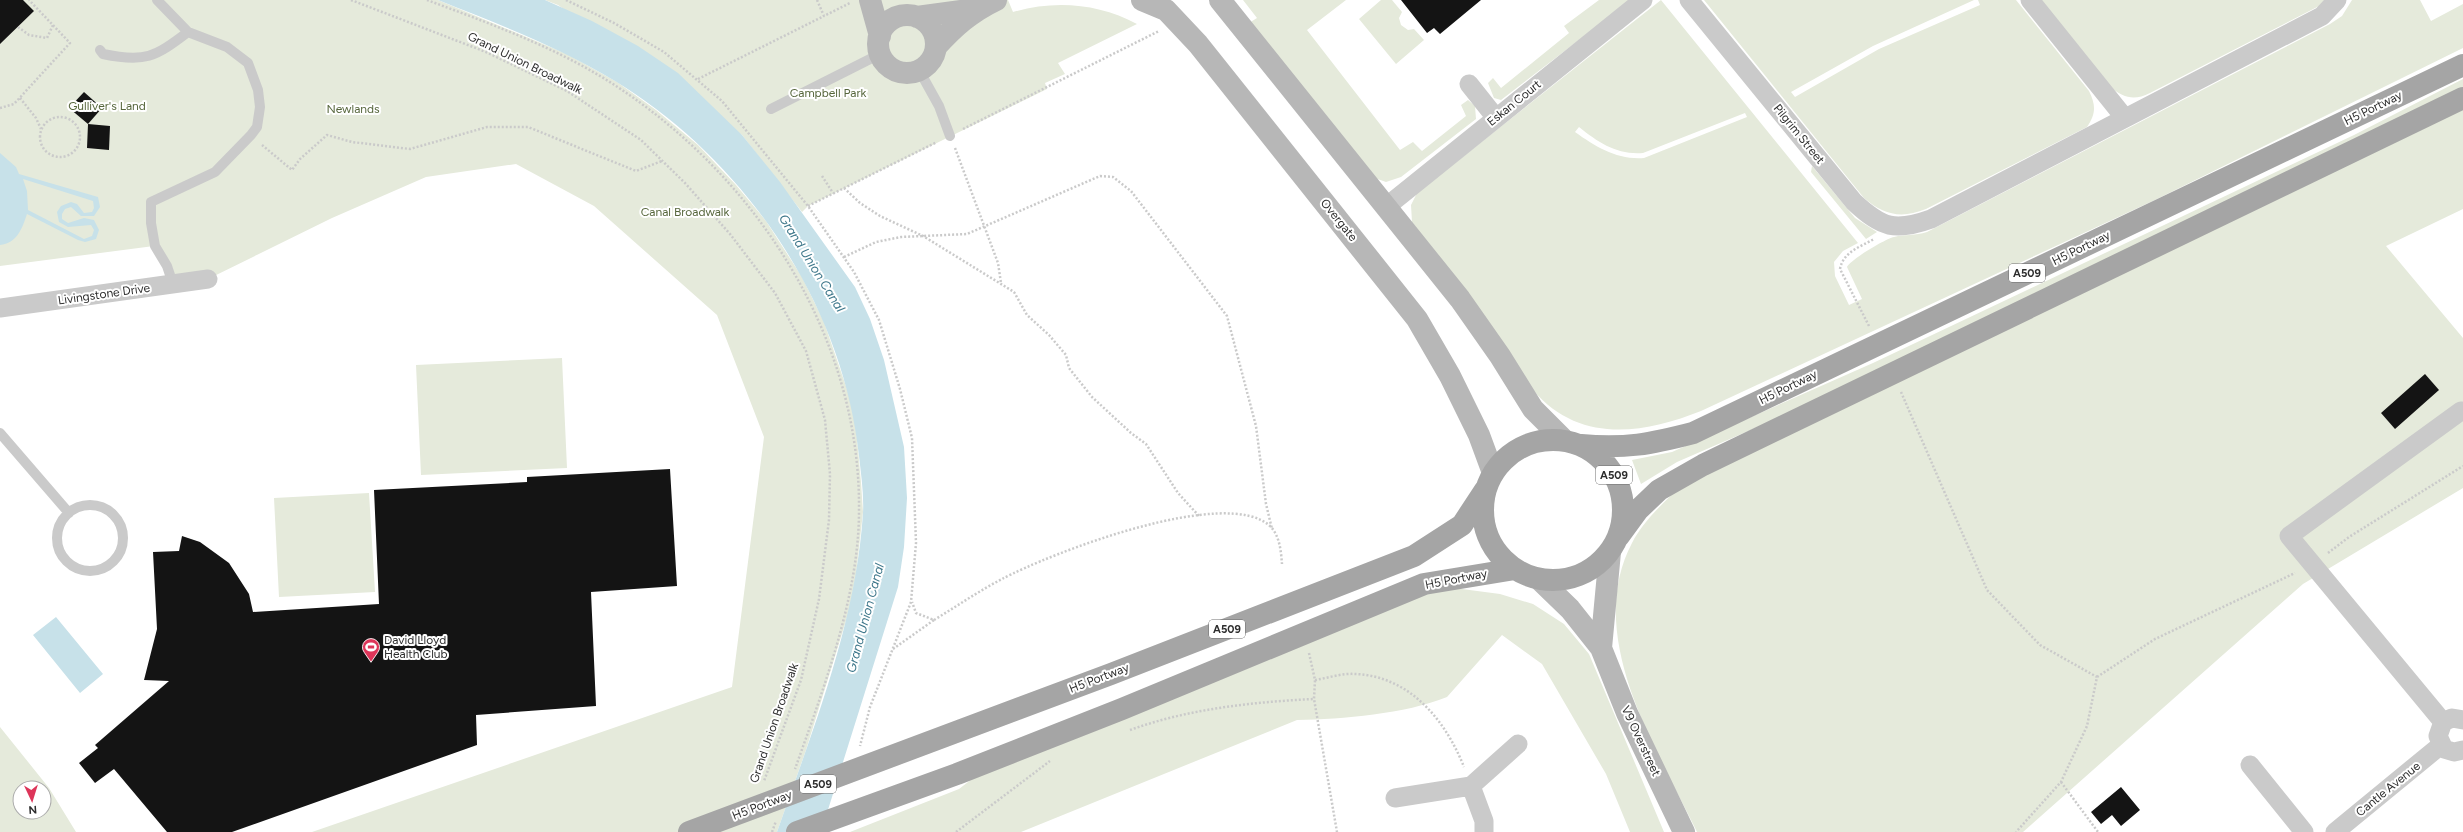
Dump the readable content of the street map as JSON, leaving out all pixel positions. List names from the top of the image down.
{
  "streets": {
    "main road": ["H5 Portway", "A509"],
    "street": [
      "Eskan Court",
      "Pilgrim Street",
      "Overgate",
      "Livingstone Drive",
      "V9 Overstreet",
      "Cantle Avenue"
    ],
    "path": ["Grand Union Broadwalk"]
  },
  "crossings": [
    ["H5 Portway", "Overgate"],
    ["H5 Portway", "A509"],
    ["H5 Portway", "V9 Overstreet"],
    ["Overgate", "A509"],
    ["Overgate", "V9 Overstreet"],
    ["A509", "V9 Overstreet"]
  ],
  "water": ["Grand Union Canal"],
  "parks": [
    "Campbell Park",
    "Gulliver's Land",
    "Newlands",
    "Canal Broadwalk"
  ],
  "places": {
    "sports": ["David Lloyd Health Club"]
  },
  "north": "bottom"
}
